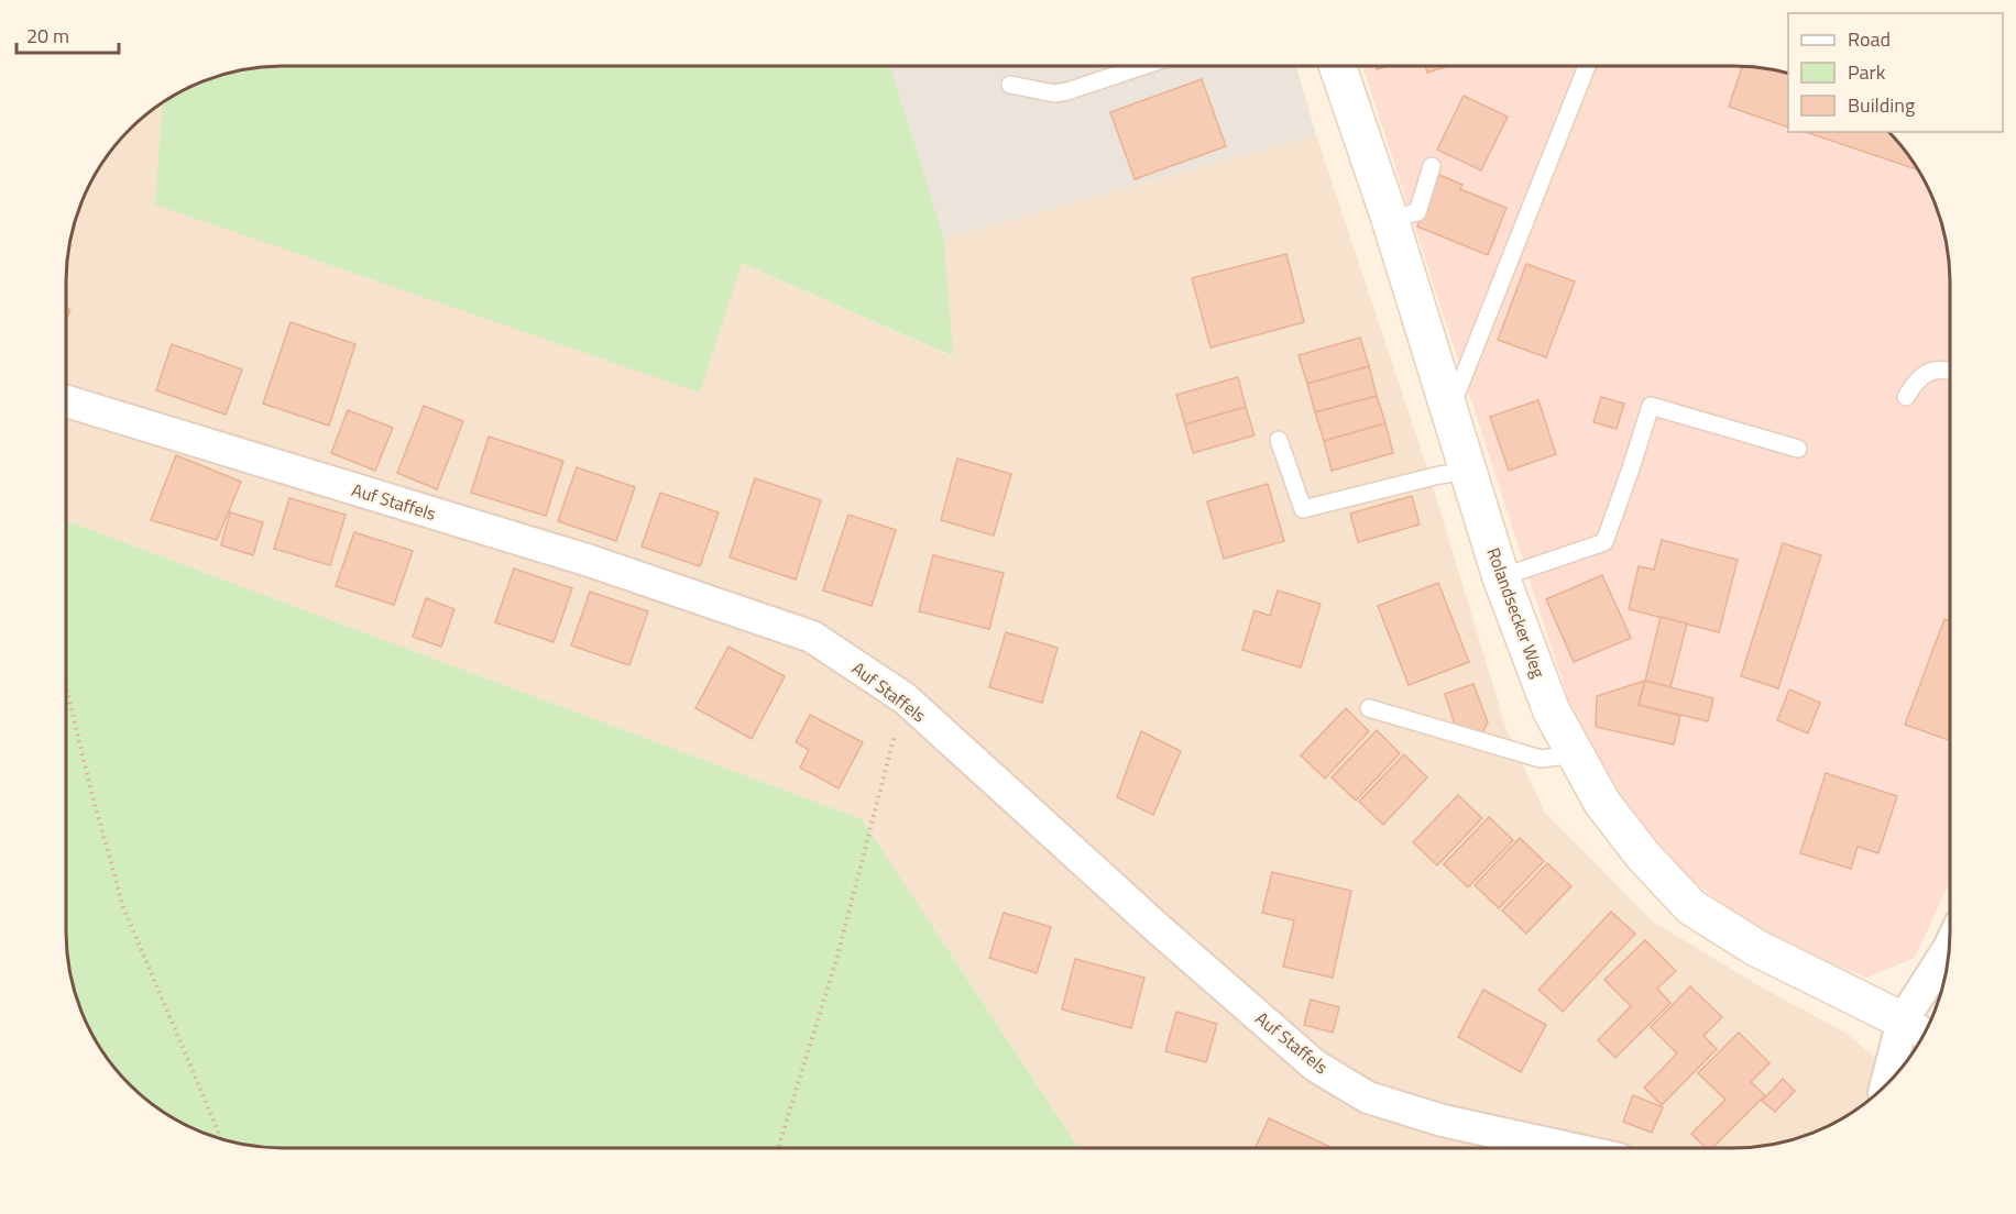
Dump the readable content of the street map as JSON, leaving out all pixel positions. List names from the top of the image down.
{
  "streets": {
    "street": ["Auf Staffels", "Rolandsecker Weg"]
  },
  "legend": ["Road", "Park", "Building"],
  "scale_bar": "20 m"
}
